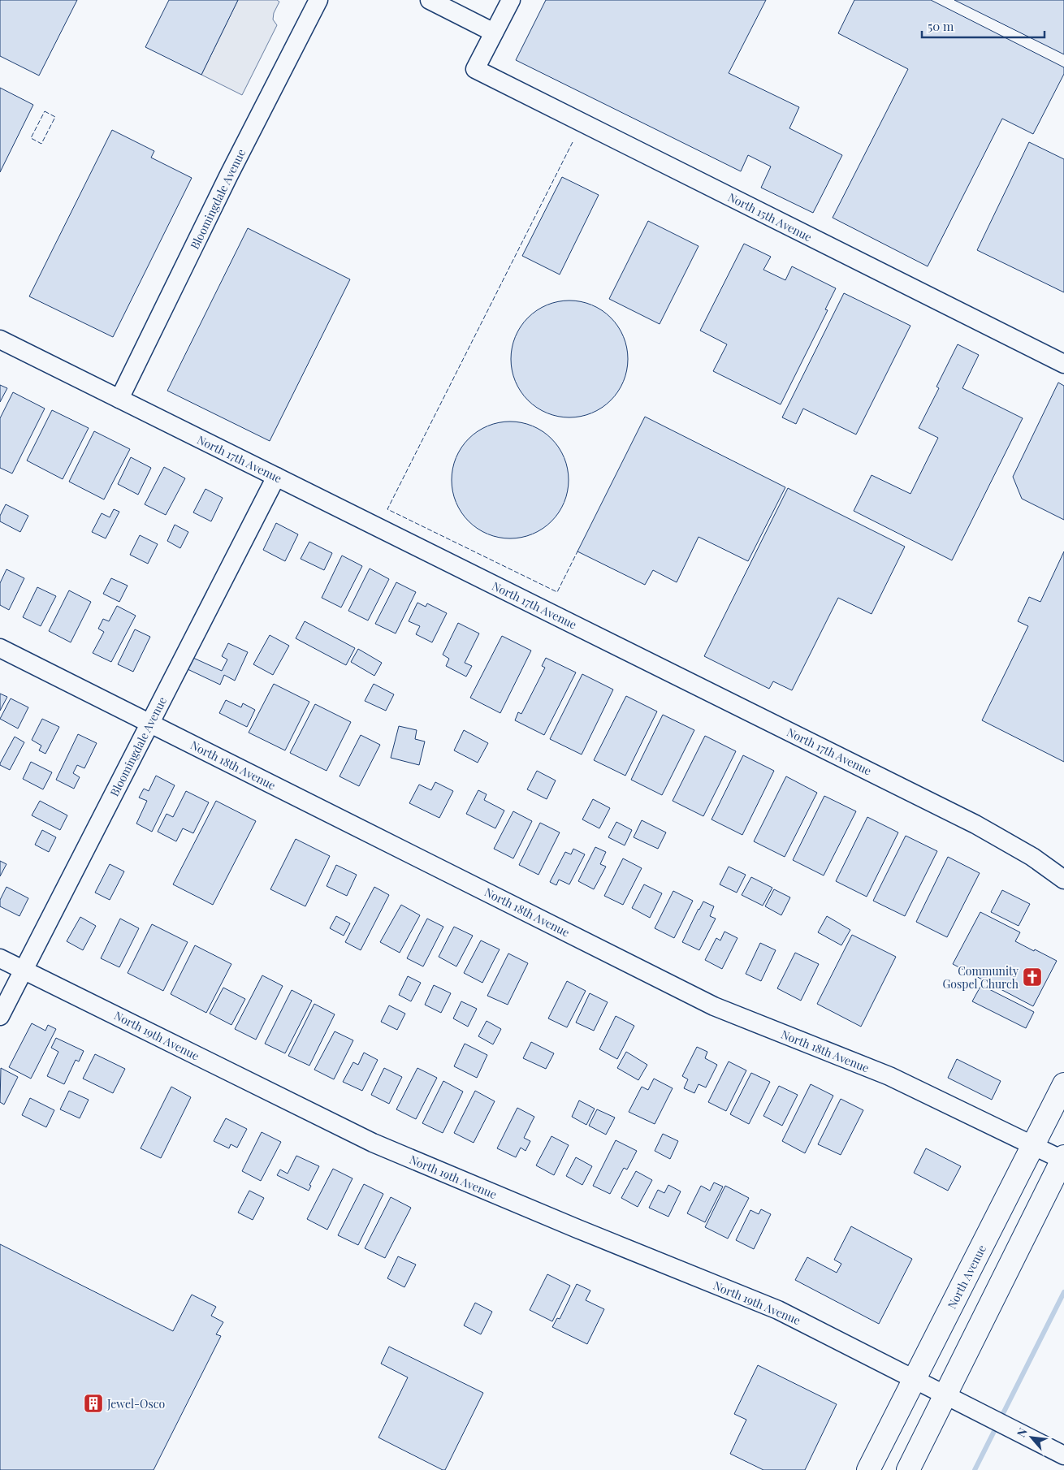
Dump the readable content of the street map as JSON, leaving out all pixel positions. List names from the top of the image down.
{
  "streets": {
    "main road": ["North Avenue"],
    "street": [
      "Bloomingdale Avenue",
      "North 15th Avenue",
      "North 17th Avenue",
      "North 18th Avenue",
      "North 19th Avenue"
    ]
  },
  "crossings": [
    ["Bloomingdale Avenue", "North 17th Avenue"],
    ["Bloomingdale Avenue", "North 18th Avenue"],
    ["Bloomingdale Avenue", "North 19th Avenue"],
    ["North 18th Avenue", "North Avenue"],
    ["North 19th Avenue", "North Avenue"]
  ],
  "places": {
    "church": ["Community Gospel Church"],
    "building": ["Jewel-Osco"]
  },
  "scale_bar": "50 m",
  "north": "top left"
}
